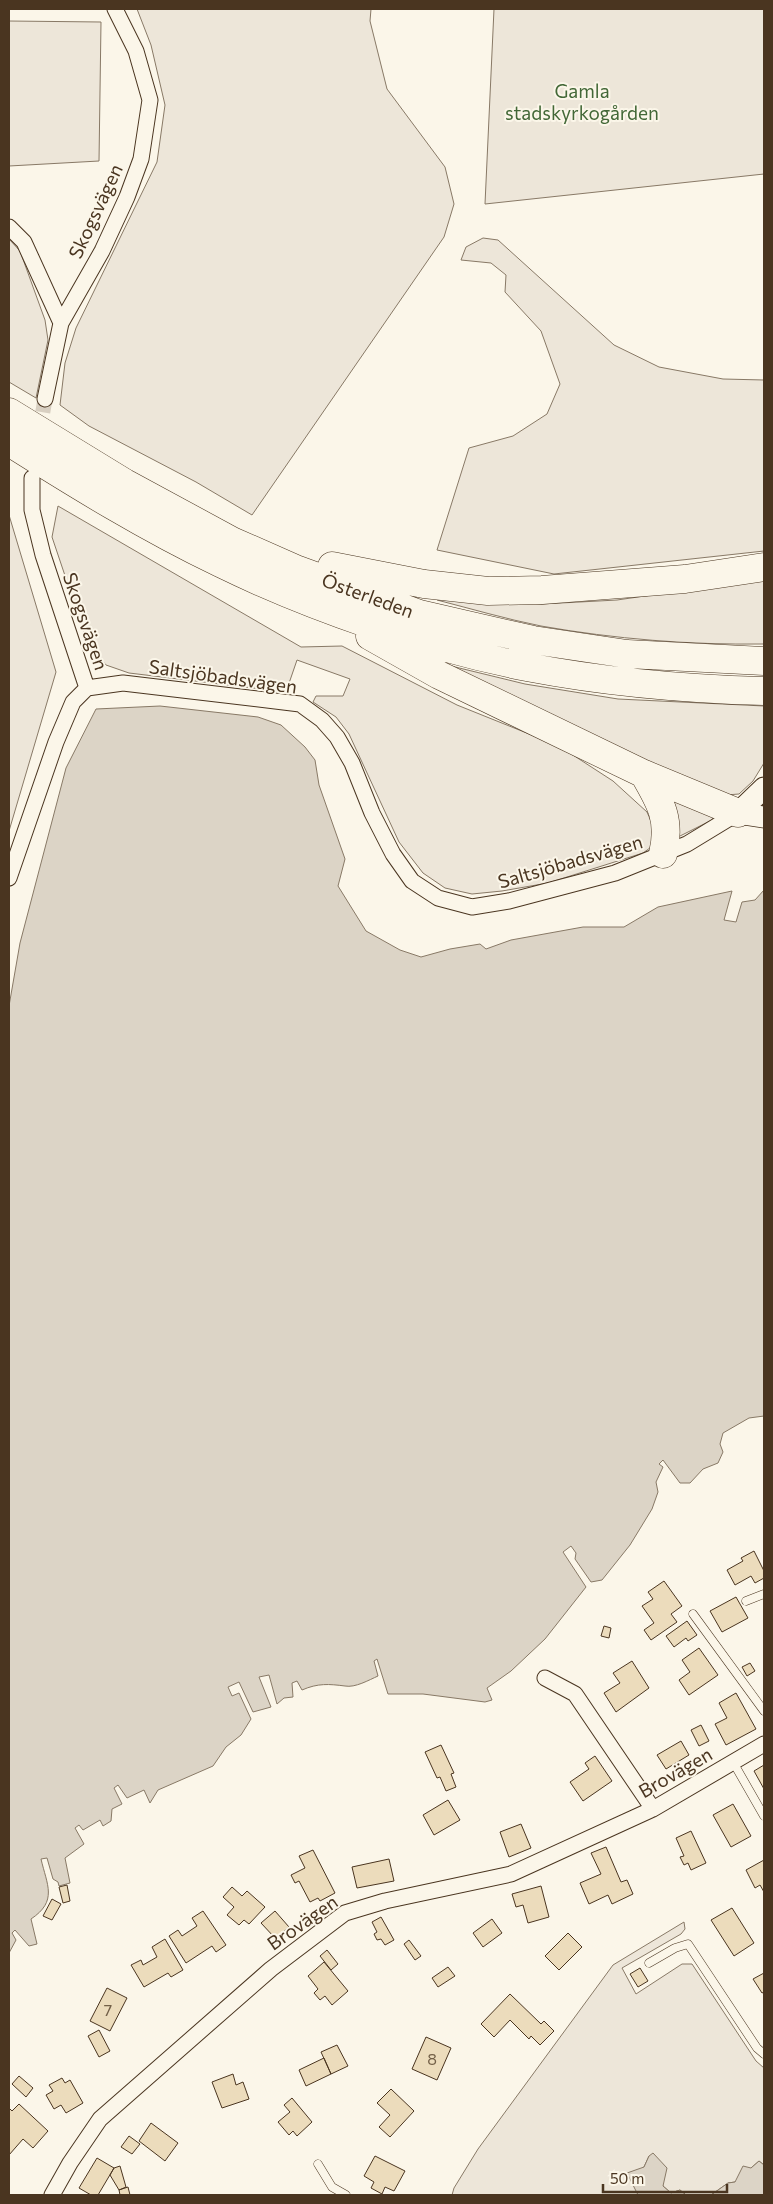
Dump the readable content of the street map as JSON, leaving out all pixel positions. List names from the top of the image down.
{
  "streets": {
    "highway": ["Österleden"],
    "street": ["Skogsvägen", "Saltsjöbadsvägen", "Brovägen"]
  },
  "crossings": [
    ["Skogsvägen", "Saltsjöbadsvägen"]
  ],
  "parks": ["Gamla stadskyrkogården"],
  "house_numbers": ["7", "8"],
  "scale_bar": "50 m"
}
